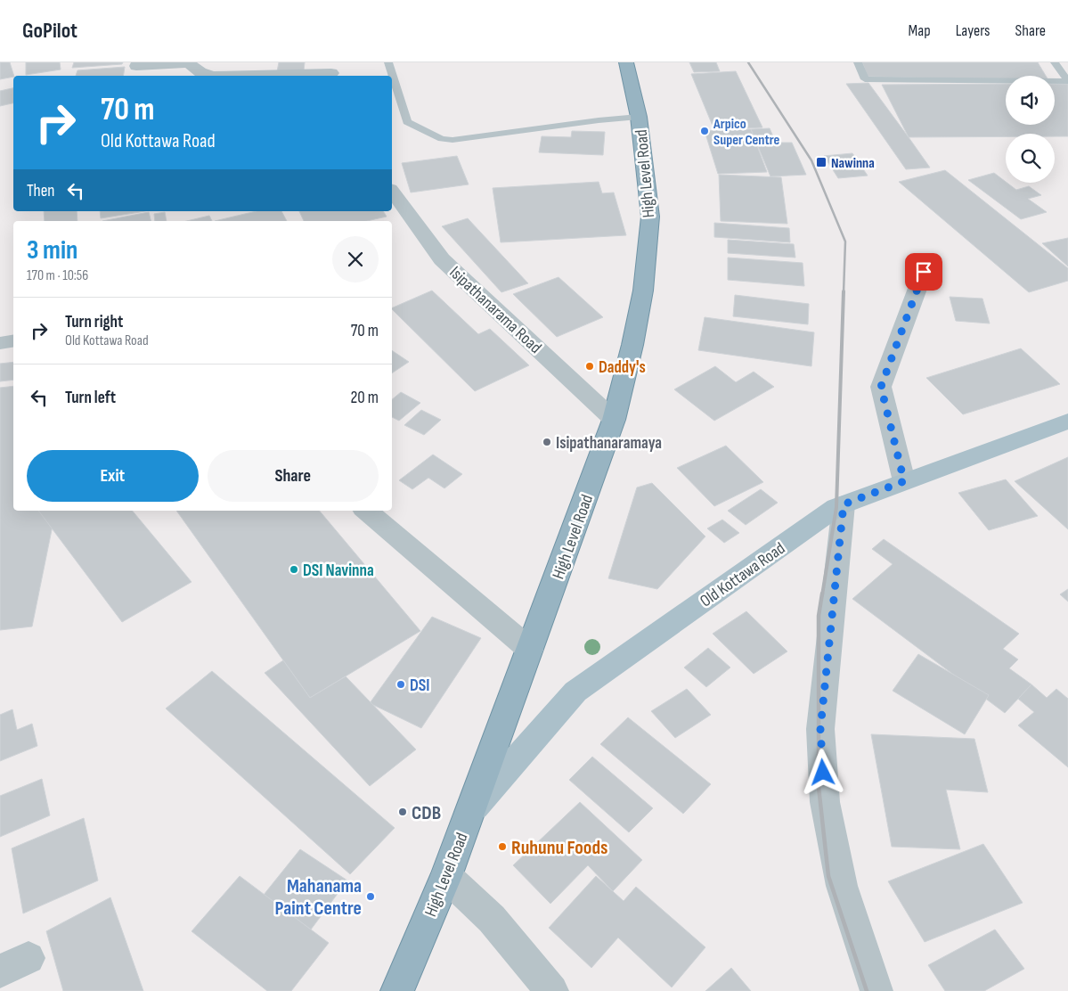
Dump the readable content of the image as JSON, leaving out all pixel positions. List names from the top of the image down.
{
  "streets": {
    "highway": ["High Level Road"],
    "main road": ["Old Kottawa Road"],
    "street": ["Isipathanarama Road"]
  },
  "crossings": [
    ["High Level Road", "Isipathanarama Road"],
    ["High Level Road", "Old Kottawa Road"]
  ],
  "places": {
    "other": [
      "Arpico Super Centre",
      "Daddy's",
      "Isipathanaramaya",
      "DSI Navinna",
      "DSI",
      "CDB",
      "Ruhunu Foods",
      "Mahanama Paint Centre"
    ],
    "transit": ["Nawinna"]
  },
  "page": {
    "header": "GoPilot",
    "nav": ["Map", "Layers", "Share"],
    "turn": ["70 m", "Old Kottawa Road"],
    "then": "Then",
    "heading": ["3 min", "170 m · 10:56"],
    "list": [
      {
        "name": "Turn right",
        "note": "Old Kottawa Road",
        "value": "70 m"
      },
      {
        "name": "Turn left",
        "value": "20 m"
      }
    ],
    "buttons": ["Exit", "Share"]
  }
}
